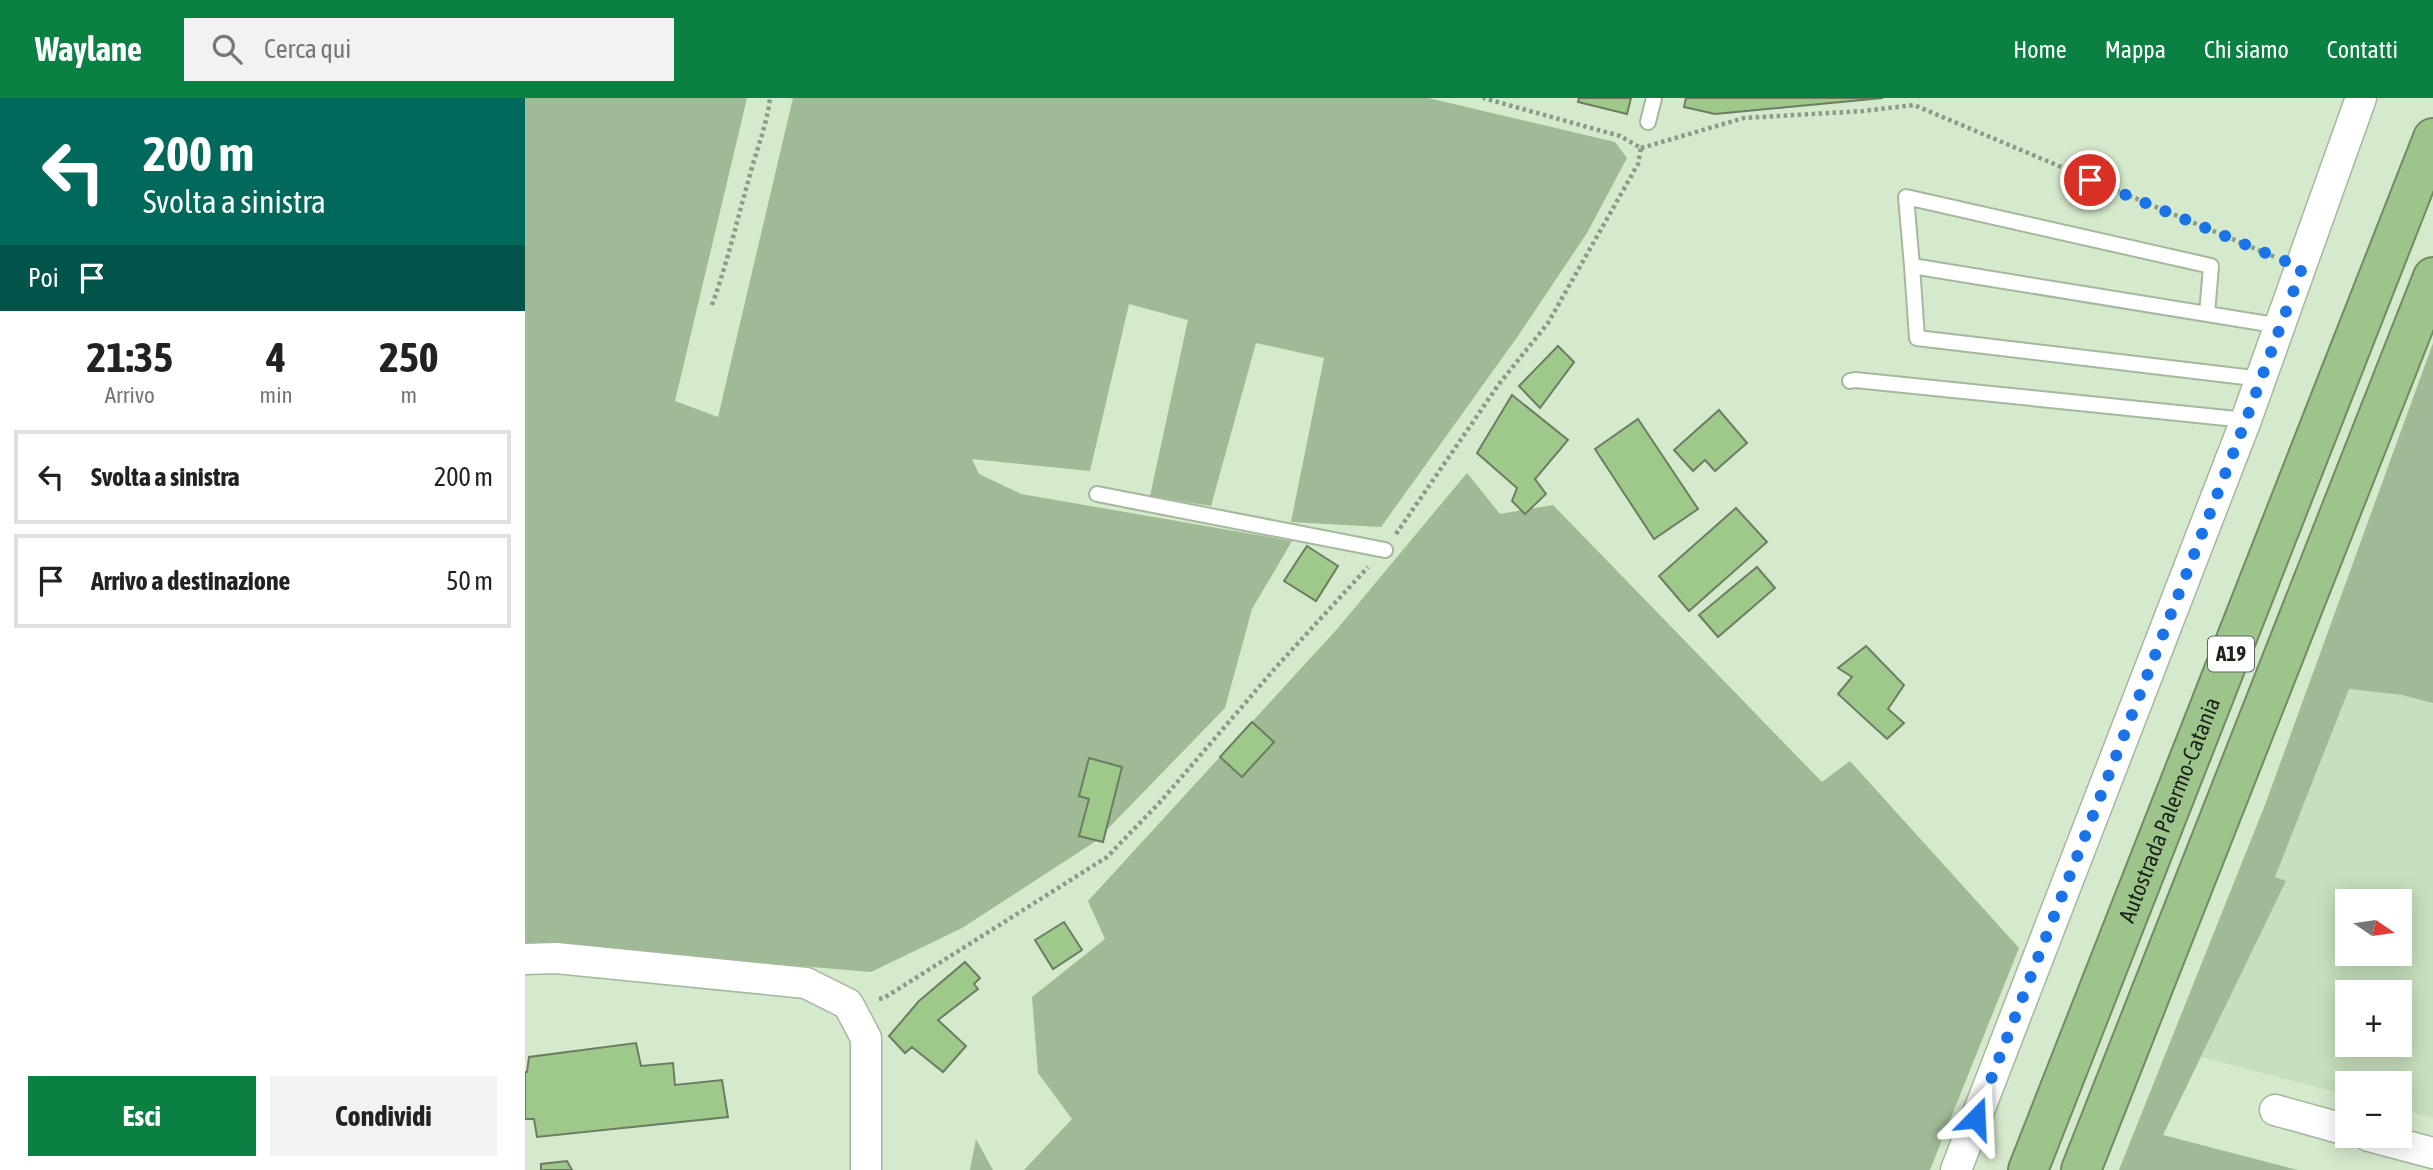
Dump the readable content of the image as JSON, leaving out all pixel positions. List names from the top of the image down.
{
  "streets": {
    "highway": ["A19", "Autostrada Palermo-Catania"]
  },
  "north": "right",
  "page": {
    "header": "Waylane",
    "search": "Cerca qui",
    "nav": [
      "Home",
      "Mappa",
      "Chi siamo",
      "Contatti"
    ],
    "turn": ["200 m", "Svolta a sinistra"],
    "then": "Poi",
    "eta": [
      "21:35",
      "Arrivo",
      "4",
      "min",
      "250",
      "m"
    ],
    "list": [
      {
        "name": "Svolta a sinistra",
        "value": "200 m"
      },
      {
        "name": "Arrivo a destinazione",
        "value": "50 m"
      }
    ],
    "map_buttons": ["+", "−"],
    "buttons": ["Esci", "Condividi"]
  }
}
